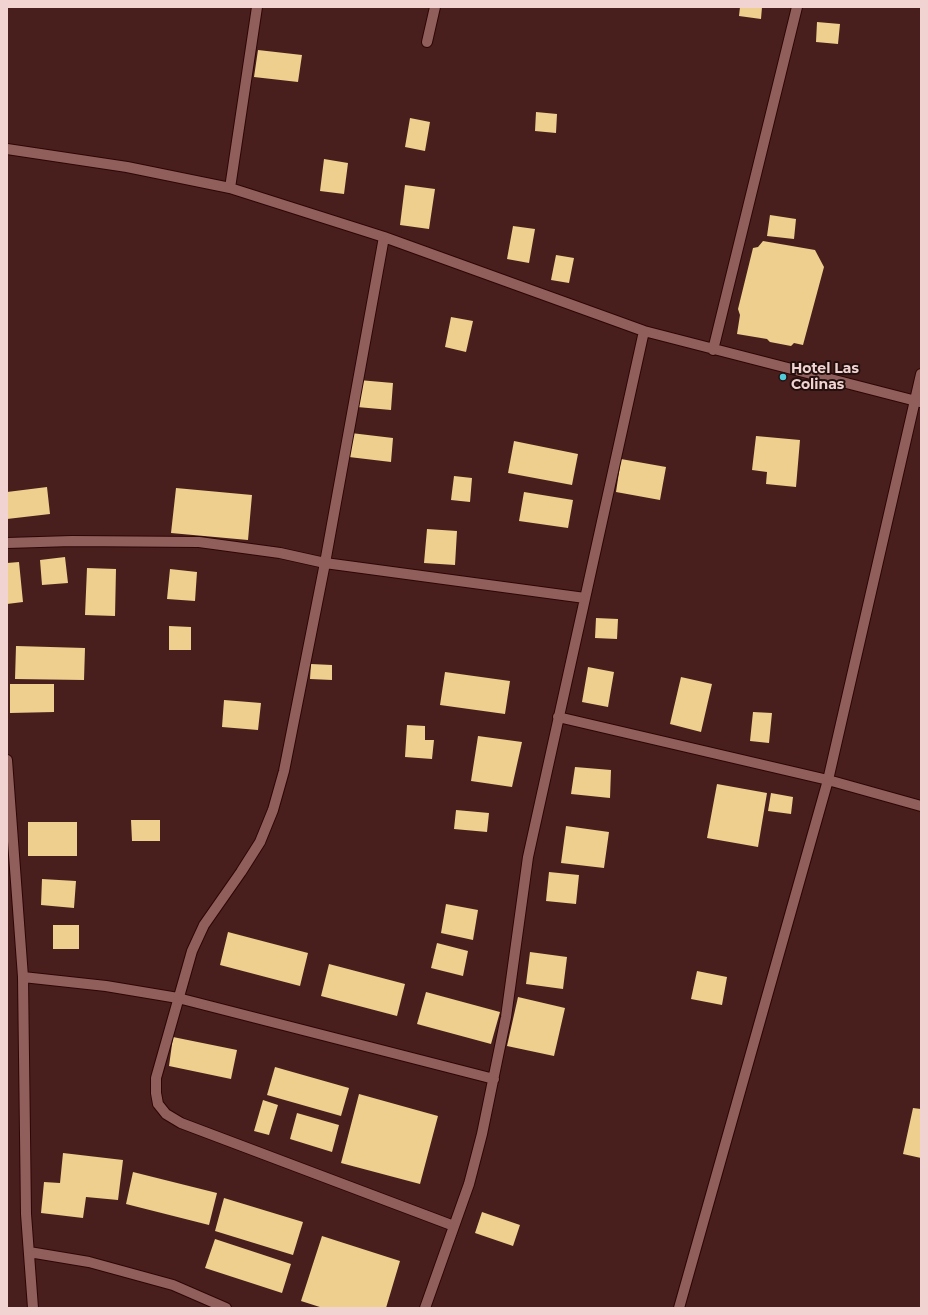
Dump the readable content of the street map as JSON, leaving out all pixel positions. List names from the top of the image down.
{
  "places": ["Hotel Las Colinas"]
}
